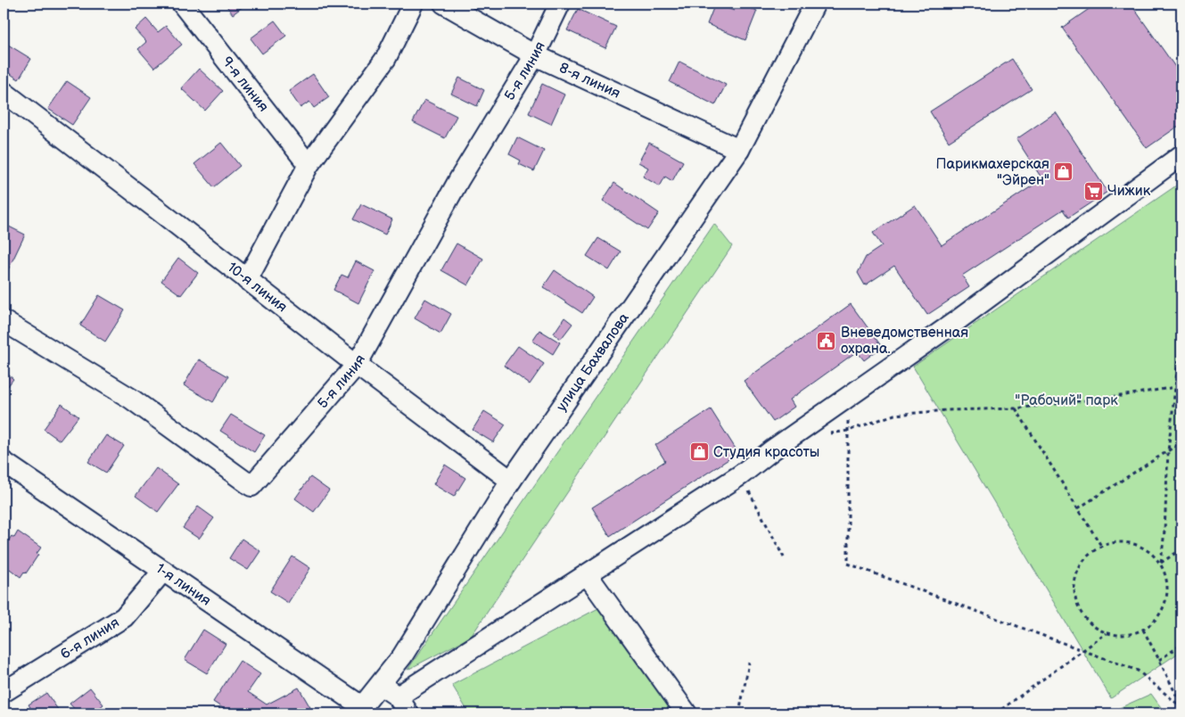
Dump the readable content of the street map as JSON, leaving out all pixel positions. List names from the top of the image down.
{
  "streets": {
    "street": [
      "5-я линия",
      "8-я линия",
      "9-я линия",
      "10-я линия",
      "улица Бахвалова",
      "1-я линия",
      "6-я линия"
    ]
  },
  "crossings": [
    ["5-я линия", "8-я линия"],
    ["5-я линия", "10-я линия"],
    ["8-я линия", "улица Бахвалова"],
    ["10-я линия", "улица Бахвалова"],
    ["улица Бахвалова", "1-я линия"],
    ["1-я линия", "6-я линия"]
  ],
  "parks": ["\"Рабочий\" парк"],
  "places": {
    "shop": ["Парикмахерская \"Эйрен\"", "Студия красоты"],
    "supermarket": ["Чижик"],
    "public building": ["Вневедомственная охрана."]
  }
}
